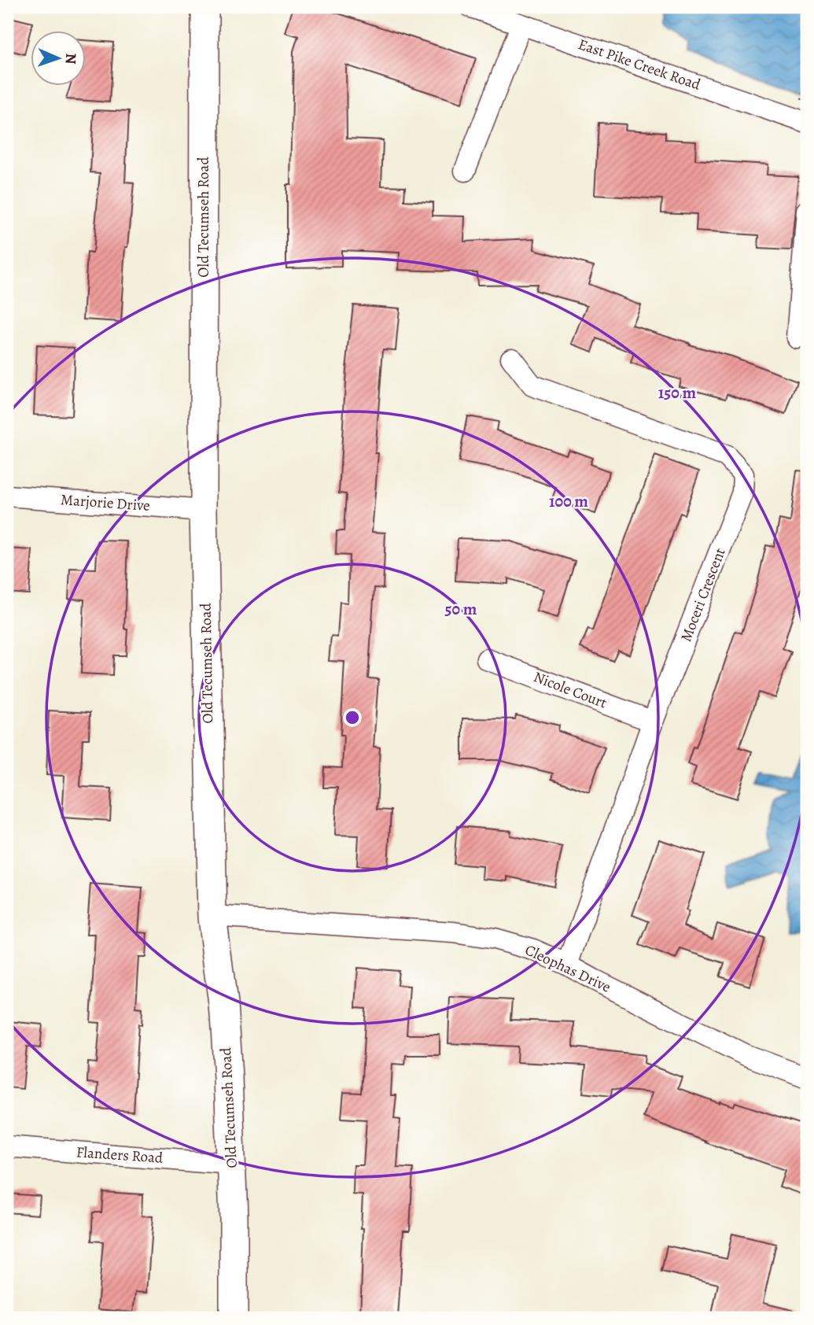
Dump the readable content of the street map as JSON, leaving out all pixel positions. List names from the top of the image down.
{
  "streets": {
    "main road": ["Old Tecumseh Road"],
    "street": [
      "East Pike Creek Road",
      "Marjorie Drive",
      "Moceri Crescent",
      "Nicole Court",
      "Cleophas Drive",
      "Flanders Road"
    ]
  },
  "crossings": [
    ["Old Tecumseh Road", "Marjorie Drive"],
    ["Old Tecumseh Road", "Cleophas Drive"],
    ["Old Tecumseh Road", "Flanders Road"],
    ["Moceri Crescent", "Nicole Court"],
    ["Moceri Crescent", "Cleophas Drive"]
  ],
  "north": "right",
  "rings": ["150 m", "100 m", "50 m"]
}
